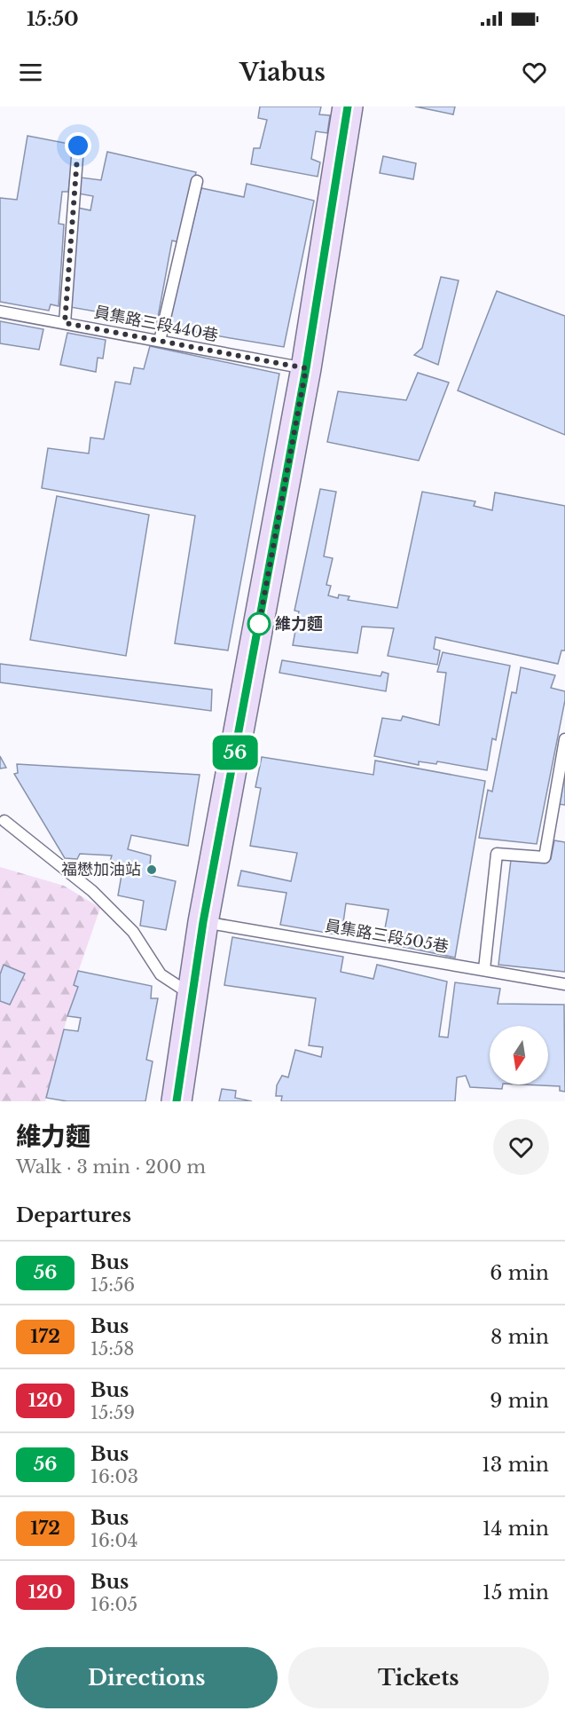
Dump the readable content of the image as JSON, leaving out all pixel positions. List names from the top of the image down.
{
  "streets": {
    "lane": ["員集路三段440巷", "員集路三段505巷"]
  },
  "places": ["維力麵", "福懋加油站"],
  "lines": ["bus line 56"],
  "north": "bottom",
  "page": {
    "status": "15:50",
    "header": "Viabus",
    "on_map": "56",
    "heading": [
      ["維力麵", "Walk · 3 min · 200 m"],
      "Departures"
    ],
    "list": [
      {
        "mark": "56",
        "name": "Bus",
        "note": "15:56",
        "value": "6 min"
      },
      {
        "mark": "172",
        "name": "Bus",
        "note": "15:58",
        "value": "8 min"
      },
      {
        "mark": "120",
        "name": "Bus",
        "note": "15:59",
        "value": "9 min"
      },
      {
        "mark": "56",
        "name": "Bus",
        "note": "16:03",
        "value": "13 min"
      },
      {
        "mark": "172",
        "name": "Bus",
        "note": "16:04",
        "value": "14 min"
      },
      {
        "mark": "120",
        "name": "Bus",
        "note": "16:05",
        "value": "15 min"
      }
    ],
    "buttons": ["Directions", "Tickets"]
  }
}
